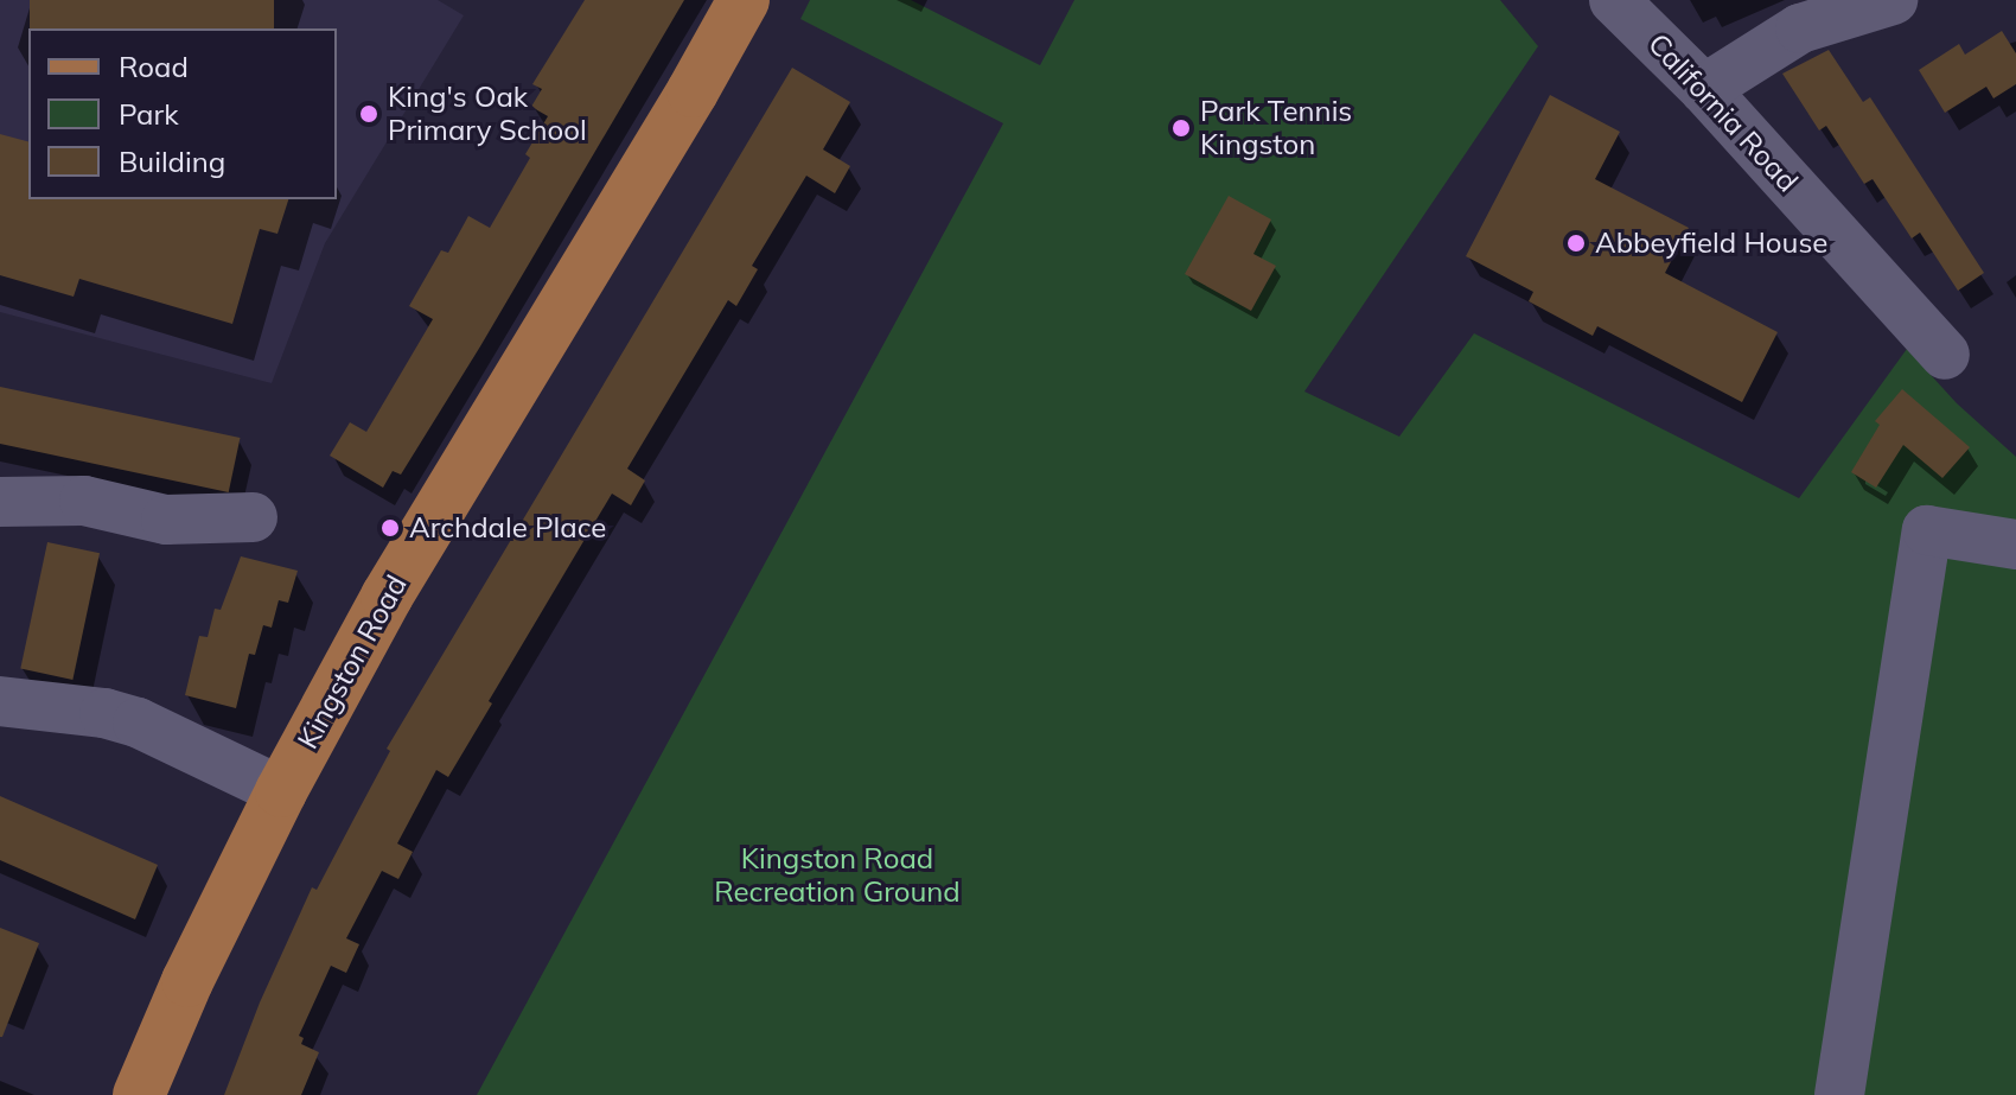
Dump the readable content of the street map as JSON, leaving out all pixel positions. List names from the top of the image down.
{
  "streets": {
    "main road": ["Kingston Road"],
    "street": ["California Road"]
  },
  "parks": ["Kingston Road Recreation Ground"],
  "places": [
    "King's Oak Primary School",
    "Park Tennis Kingston",
    "Abbeyfield House",
    "Archdale Place"
  ],
  "legend": ["Road", "Park", "Building"]
}
